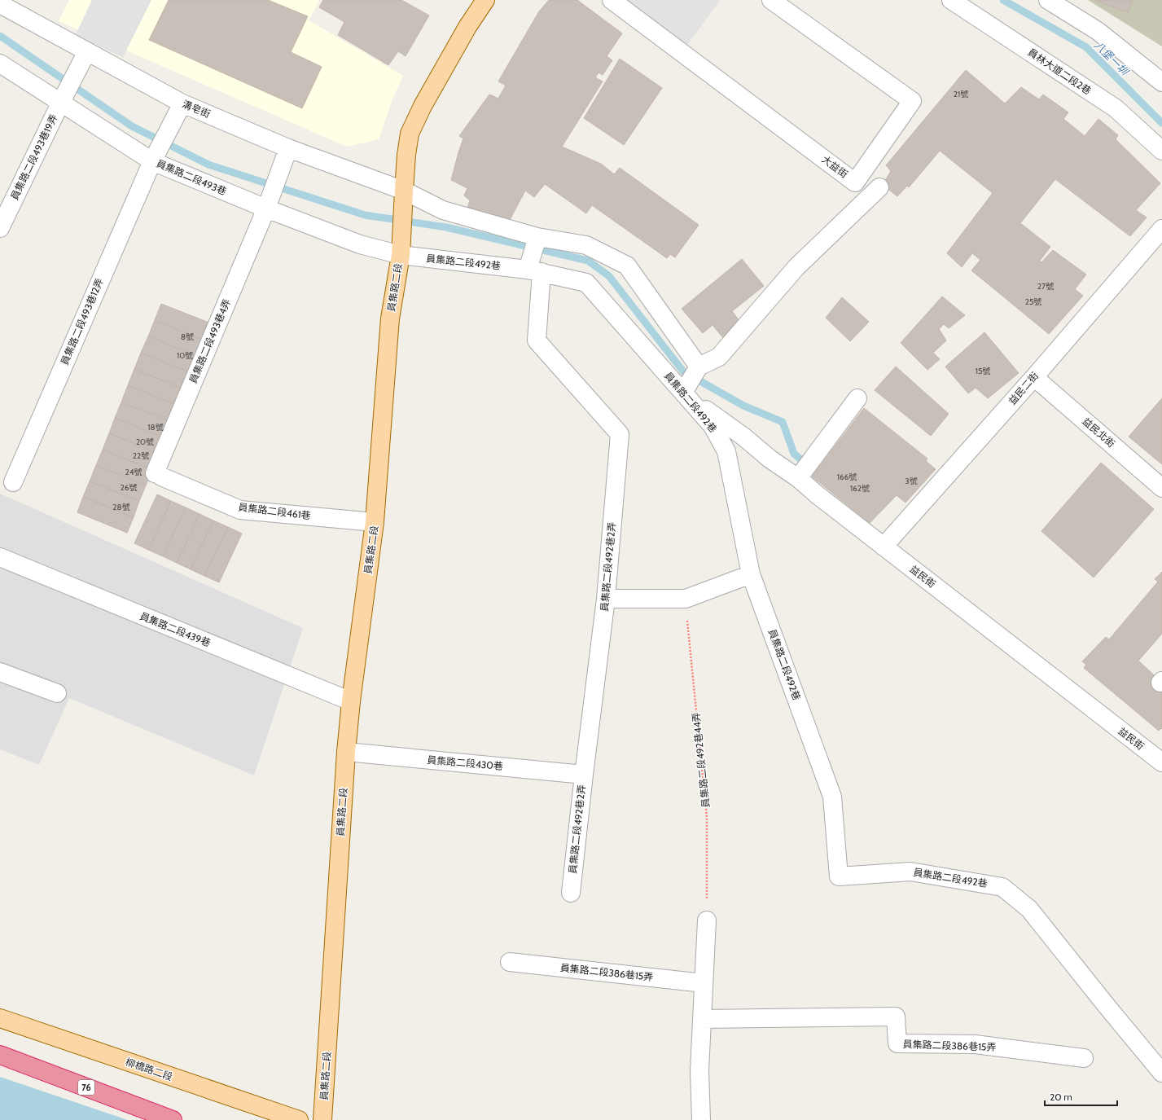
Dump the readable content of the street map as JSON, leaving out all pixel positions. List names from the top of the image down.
{
  "streets": {
    "highway": ["76"],
    "main road": ["員集路二段", "柳橋路二段"],
    "street": [
      "員林大道二段2巷",
      "溝皂街",
      "員集路二段493巷19弄",
      "大益街",
      "員集路二段493巷",
      "員集路二段492巷",
      "員集路二段493巷12弄",
      "員集路二段493巷4弄",
      "益民二街",
      "益民北街",
      "員集路二段461巷",
      "員集路二段492巷2弄",
      "益民街",
      "員集路二段439巷",
      "員集路二段430巷",
      "員集路二段386巷15弄"
    ],
    "path": ["員集路二段492巷44弄"]
  },
  "crossings": [
    ["溝皂街", "員集路二段493巷19弄"],
    ["溝皂街", "員集路二段"],
    ["溝皂街", "員集路二段493巷12弄"],
    ["溝皂街", "員集路二段493巷4弄"],
    ["員集路二段493巷19弄", "員集路二段493巷"],
    ["員集路二段493巷", "員集路二段492巷"],
    ["員集路二段493巷", "員集路二段"],
    ["員集路二段493巷", "員集路二段493巷12弄"],
    ["員集路二段493巷", "員集路二段493巷4弄"],
    ["員集路二段492巷", "員集路二段"],
    ["員集路二段492巷", "員集路二段492巷2弄"],
    ["員集路二段492巷", "益民街"],
    ["員集路二段", "員集路二段461巷"],
    ["員集路二段", "員集路二段439巷"],
    ["員集路二段", "員集路二段430巷"],
    ["員集路二段493巷4弄", "員集路二段461巷"],
    ["益民二街", "益民北街"],
    ["益民二街", "益民街"],
    ["員集路二段492巷2弄", "員集路二段430巷"]
  ],
  "water": ["八堡一圳"],
  "house_numbers": [
    "21號",
    "27號",
    "25號",
    "8號",
    "10號",
    "15號",
    "18號",
    "20號",
    "22號",
    "24號",
    "166號",
    "3號",
    "26號",
    "162號",
    "28號"
  ],
  "scale_bar": "20 m"
}
